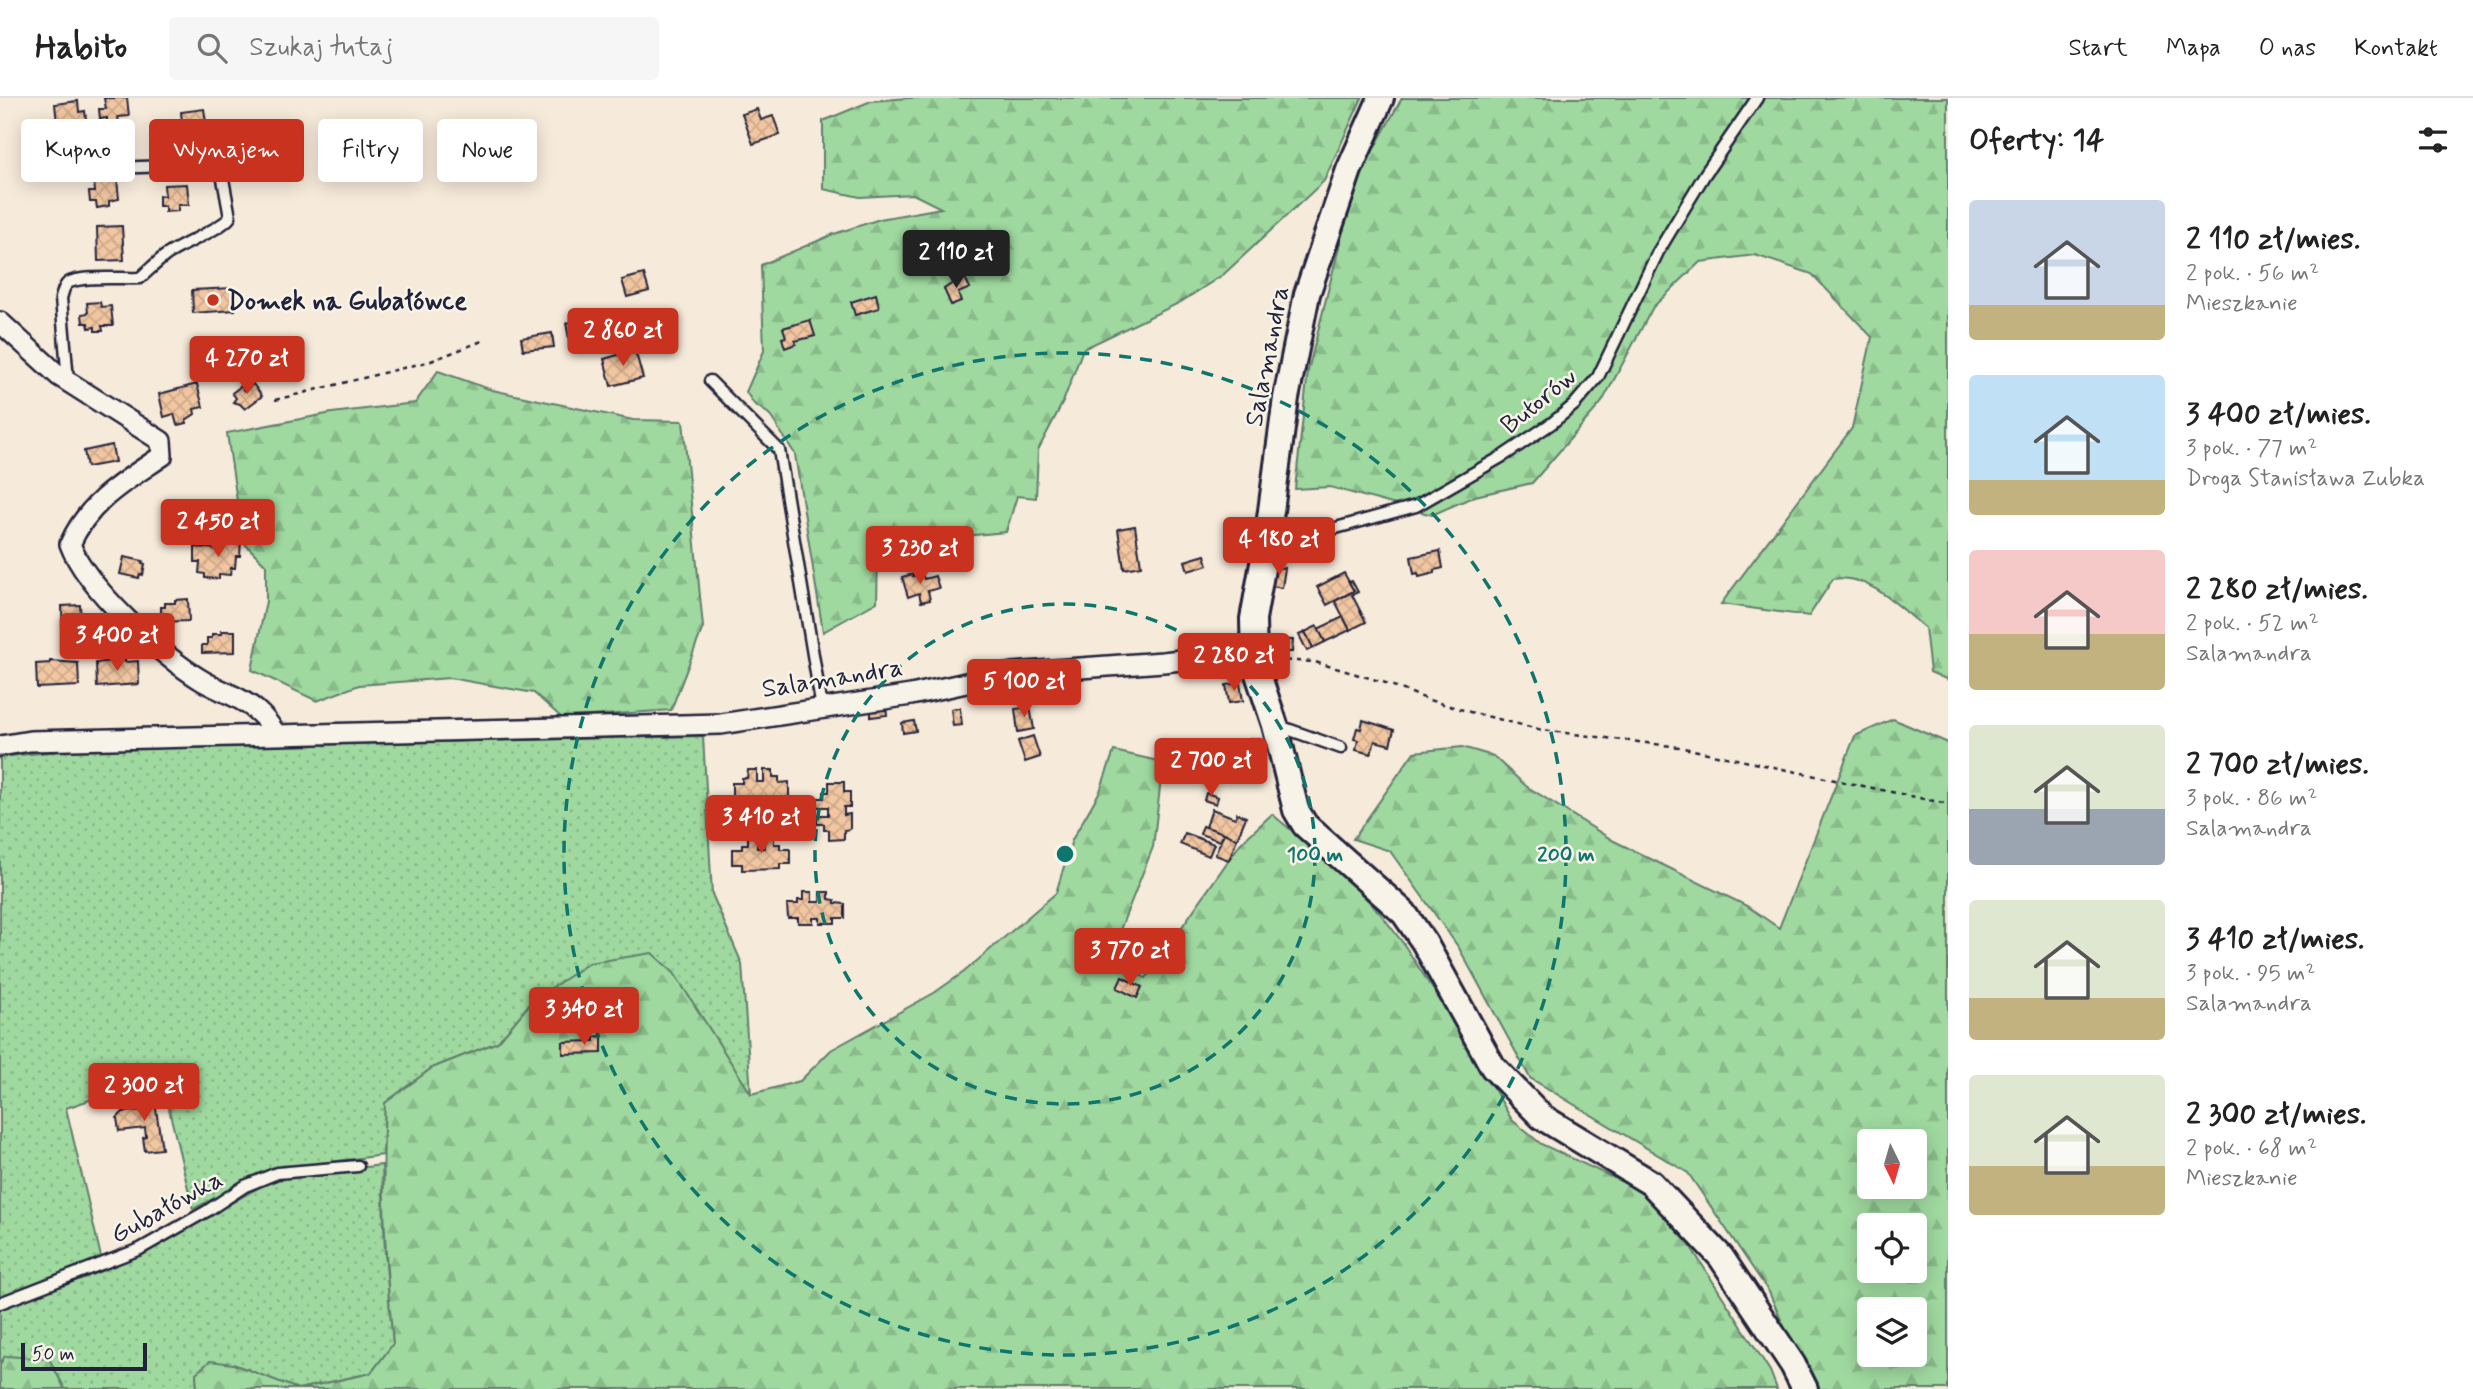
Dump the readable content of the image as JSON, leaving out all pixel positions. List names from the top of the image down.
{
  "streets": {
    "street": ["Salamandra"],
    "lane": ["Butorów", "Gubałówka"]
  },
  "crossings": [
    ["Salamandra", "Butorów"]
  ],
  "places": ["Domek na Gubałówce"],
  "scale_bar": "50 m",
  "north": "bottom",
  "page": {
    "header": "Habito",
    "search": "Szukaj tutaj",
    "nav": [
      "Start",
      "Mapa",
      "O nas",
      "Kontakt"
    ],
    "heading": "Oferty: 14",
    "chip": [
      "Kupno",
      "Wynajem",
      "Filtry",
      "Nowe"
    ],
    "list": [
      {
        "name": "2 110 zł/mies.",
        "note": "2 pok. · 56 m² · Mieszkanie"
      },
      {
        "name": "3 400 zł/mies.",
        "note": "3 pok. · 77 m² · Droga Stanisława Zubka"
      },
      {
        "name": "2 280 zł/mies.",
        "note": "2 pok. · 52 m² · Salamandra"
      },
      {
        "name": "2 700 zł/mies.",
        "note": "3 pok. · 86 m² · Salamandra"
      },
      {
        "name": "3 410 zł/mies.",
        "note": "3 pok. · 95 m² · Salamandra"
      },
      {
        "name": "2 300 zł/mies.",
        "note": "2 pok. · 68 m² · Mieszkanie"
      }
    ],
    "price": [
      "2 110 zł",
      "2 860 zł",
      "4 270 zł",
      "2 450 zł",
      "4 180 zł",
      "3 230 zł",
      "3 400 zł",
      "2 280 zł",
      "5 100 zł",
      "2 700 zł",
      "3 410 zł",
      "3 770 zł",
      "3 340 zł",
      "2 300 zł"
    ],
    "scale": "50 m"
  },
  "rings": ["100 m", "200 m"]
}
